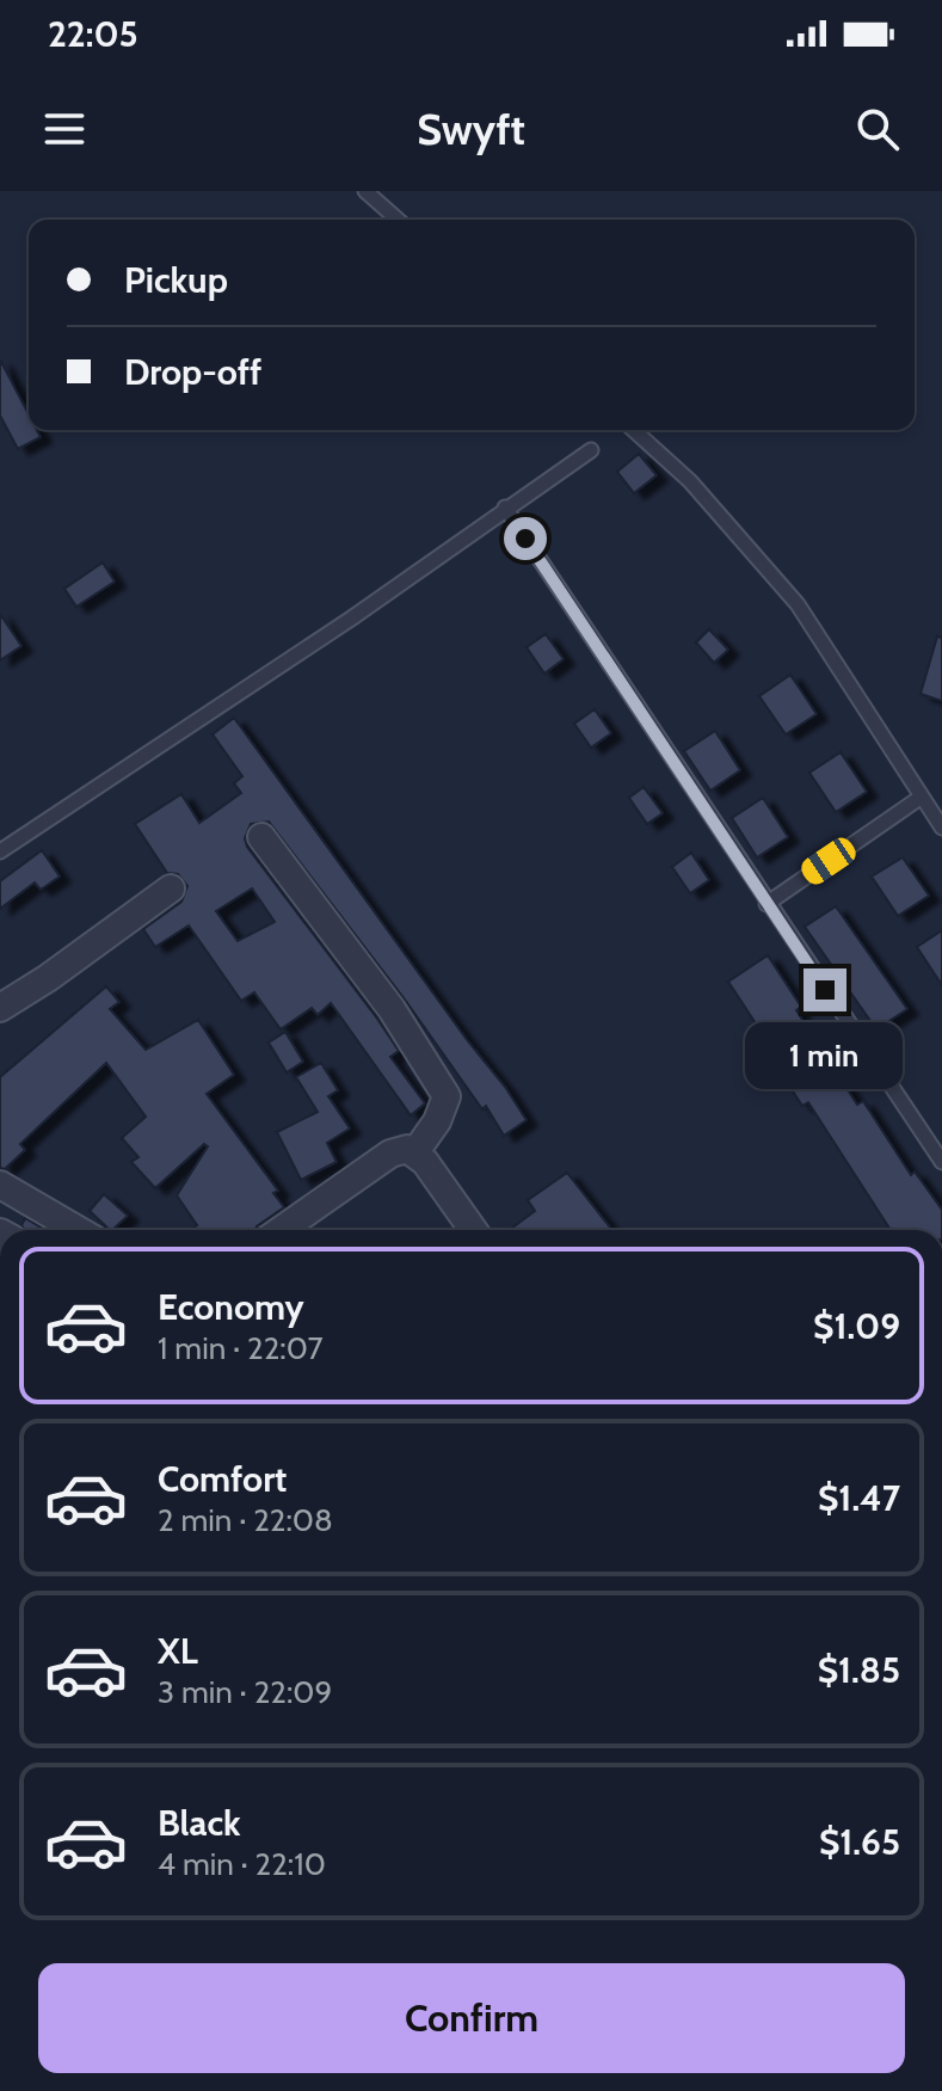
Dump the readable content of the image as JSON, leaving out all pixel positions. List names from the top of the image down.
{
  "page": {
    "status": "22:05",
    "header": "Swyft",
    "banner": ["Pickup", "Drop-off"],
    "bubble": "1 min",
    "list": [
      {
        "name": "Economy",
        "note": "1 min · 22:07",
        "value": "$1.09"
      },
      {
        "name": "Comfort",
        "note": "2 min · 22:08",
        "value": "$1.47"
      },
      {
        "name": "XL",
        "note": "3 min · 22:09",
        "value": "$1.85"
      },
      {
        "name": "Black",
        "note": "4 min · 22:10",
        "value": "$1.65"
      }
    ],
    "buttons": "Confirm"
  }
}
